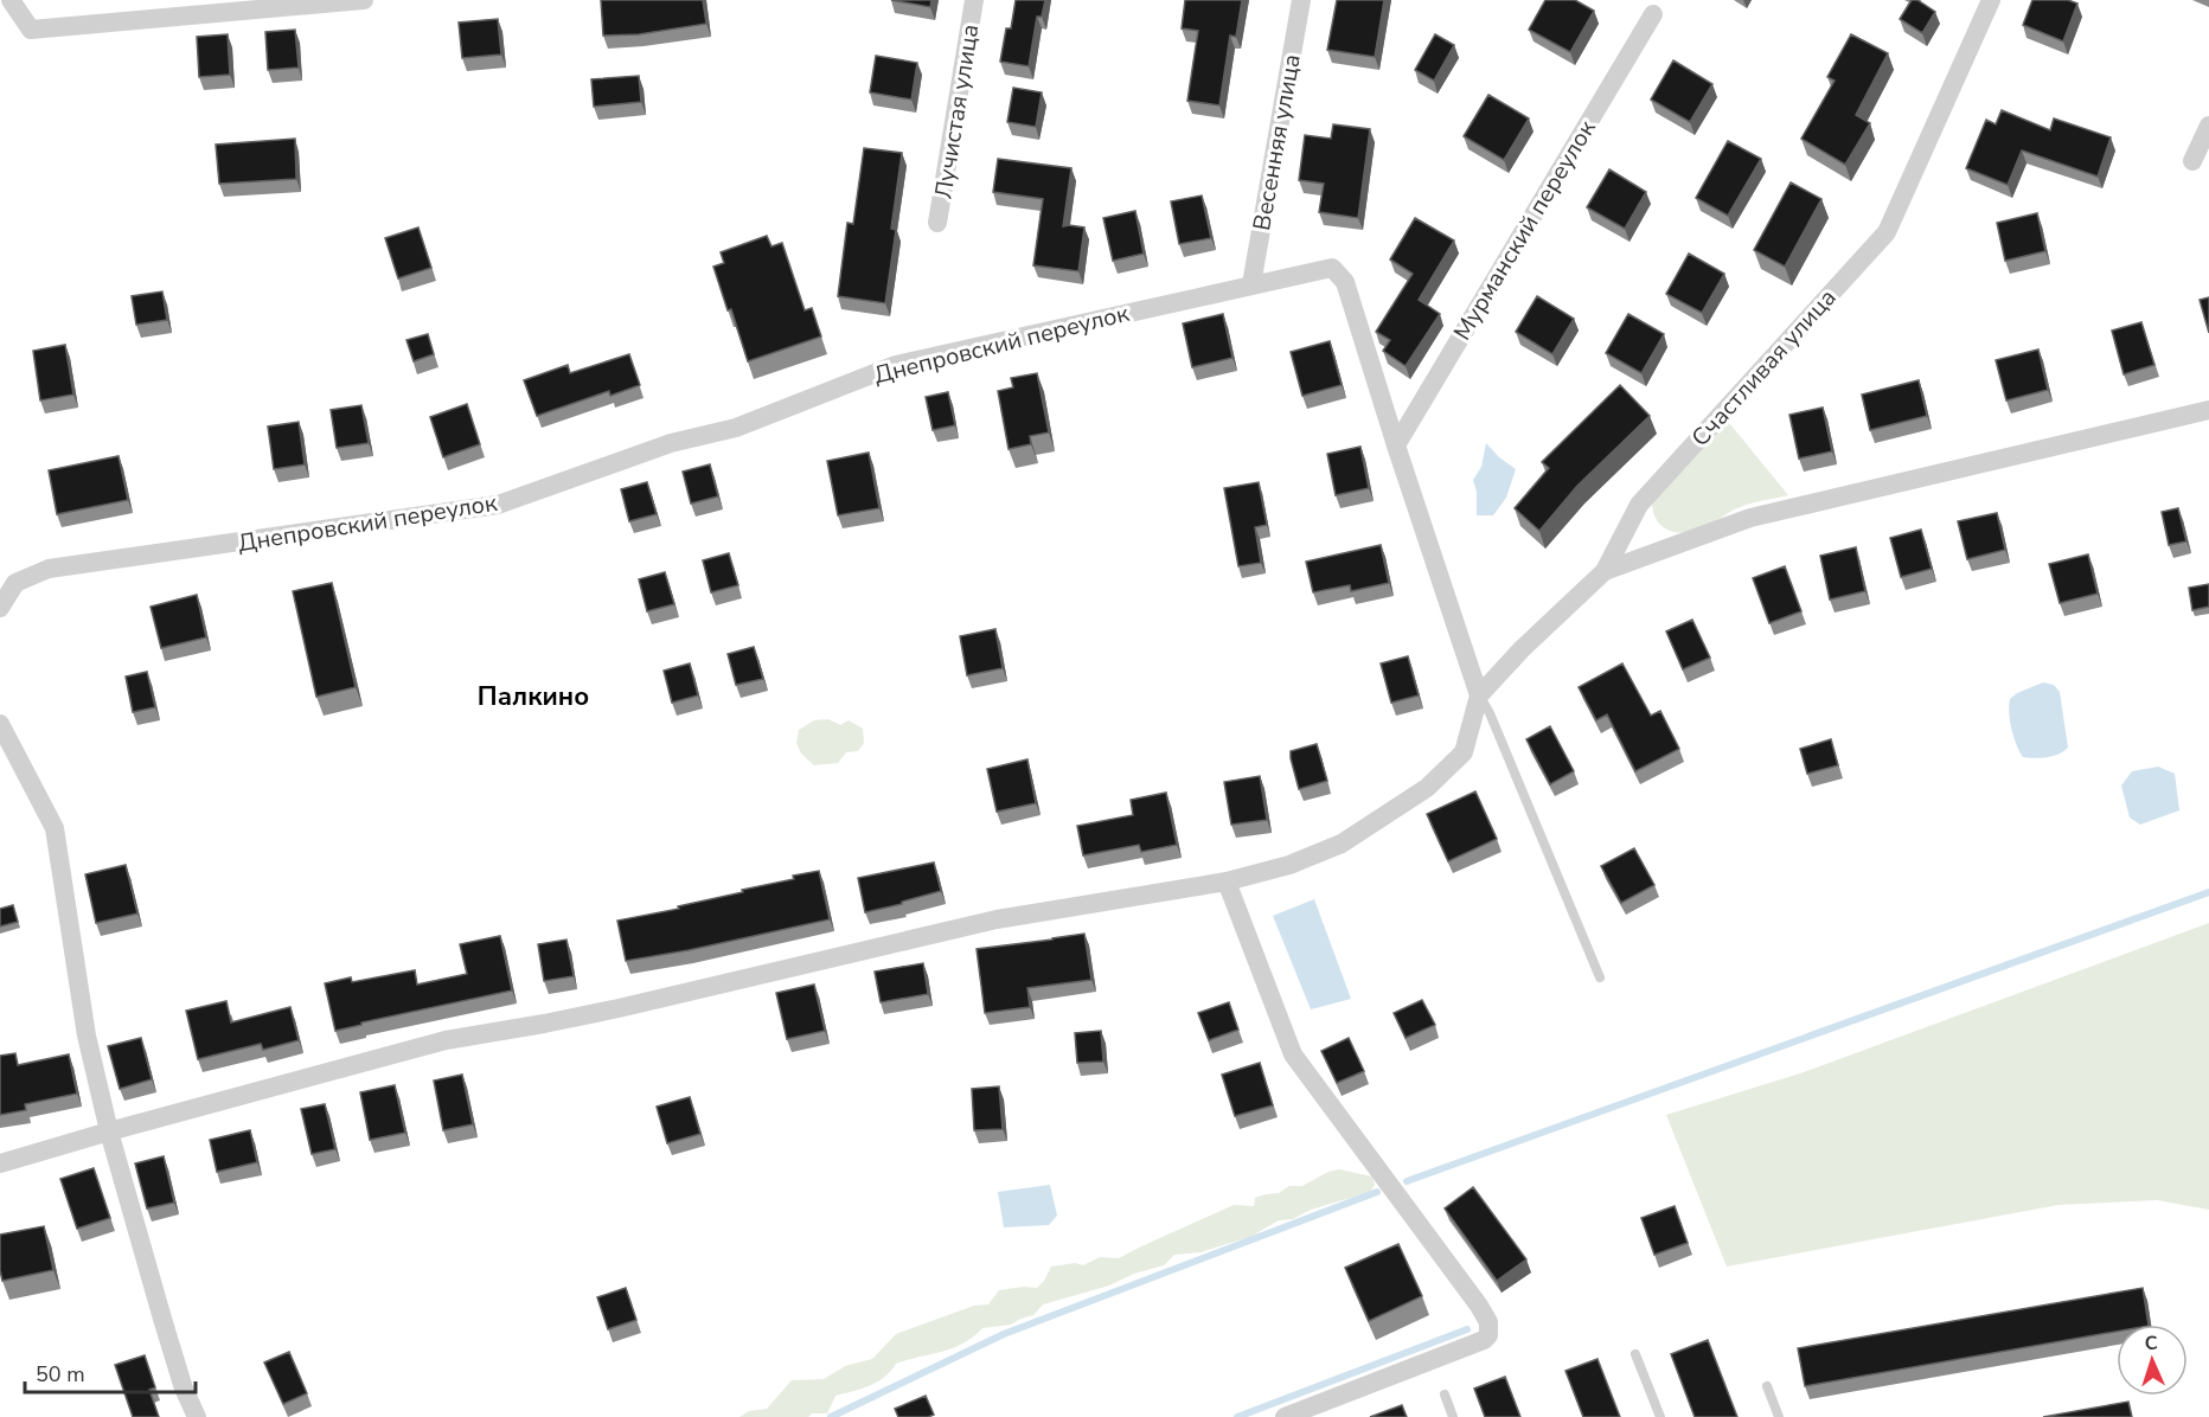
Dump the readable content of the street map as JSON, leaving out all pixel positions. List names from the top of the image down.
{
  "streets": {
    "street": [
      "Лучистая улица",
      "Весенняя улица",
      "Мурманский переулок",
      "Днепровский переулок",
      "Счастливая улица"
    ]
  },
  "crossings": [
    ["Весенняя улица", "Днепровский переулок"],
    ["Мурманский переулок", "Днепровский переулок"],
    ["Днепровский переулок", "Счастливая улица"]
  ],
  "districts": ["Палкино"],
  "scale_bar": "50 m",
  "north": "top"
}
